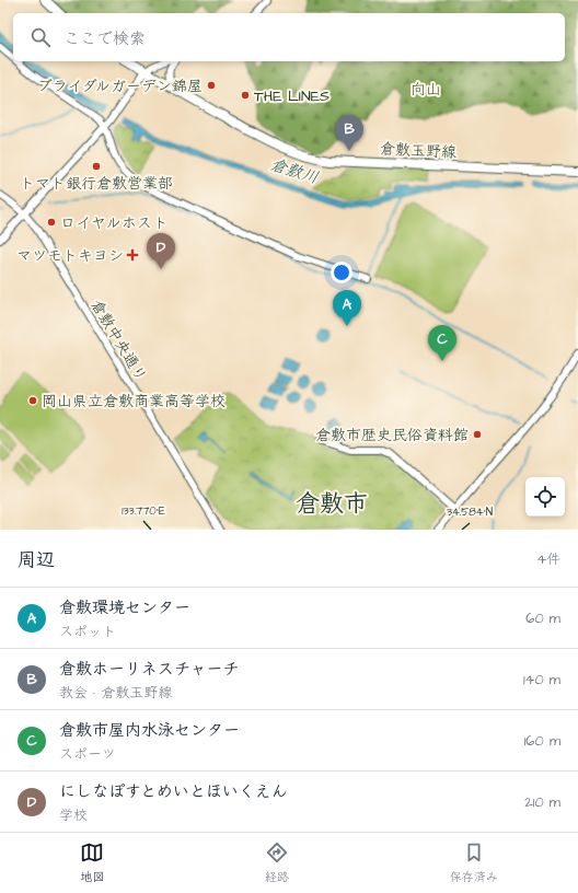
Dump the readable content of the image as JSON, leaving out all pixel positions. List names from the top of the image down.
{
  "streets": {
    "main road": ["倉敷玉野線"],
    "street": ["倉敷中央通り"]
  },
  "districts": ["倉敷市"],
  "water": ["倉敷川"],
  "parks": ["向山"],
  "places": {
    "other": [
      "ブライダルガーデン錦屋",
      "THE LINES",
      "トマト銀行倉敷営業部",
      "ロイヤルホスト",
      "岡山県立倉敷商業高等学校",
      "倉敷市歴史民俗資料館"
    ],
    "health": ["マツモトキヨシ"]
  },
  "page": {
    "search": "ここで検索",
    "pins": [
      "B",
      "D",
      "A",
      "C"
    ],
    "heading": ["周辺", "4件"],
    "list": [
      {
        "mark": "A",
        "name": "倉敷環境センター",
        "note": "スポット",
        "value": "60 m"
      },
      {
        "mark": "B",
        "name": "倉敷ホーリネスチャーチ",
        "note": "教会 · 倉敷玉野線",
        "value": "140 m"
      },
      {
        "mark": "C",
        "name": "倉敷市屋内水泳センター",
        "note": "スポーツ",
        "value": "160 m"
      },
      {
        "mark": "D",
        "name": "にしなぽすとめいとほいくえん",
        "note": "学校",
        "value": "210 m"
      }
    ],
    "nav": ["地図", "経路", "保存済み"]
  },
  "coordinates": ["133.770°E", "34.584°N"]
}
